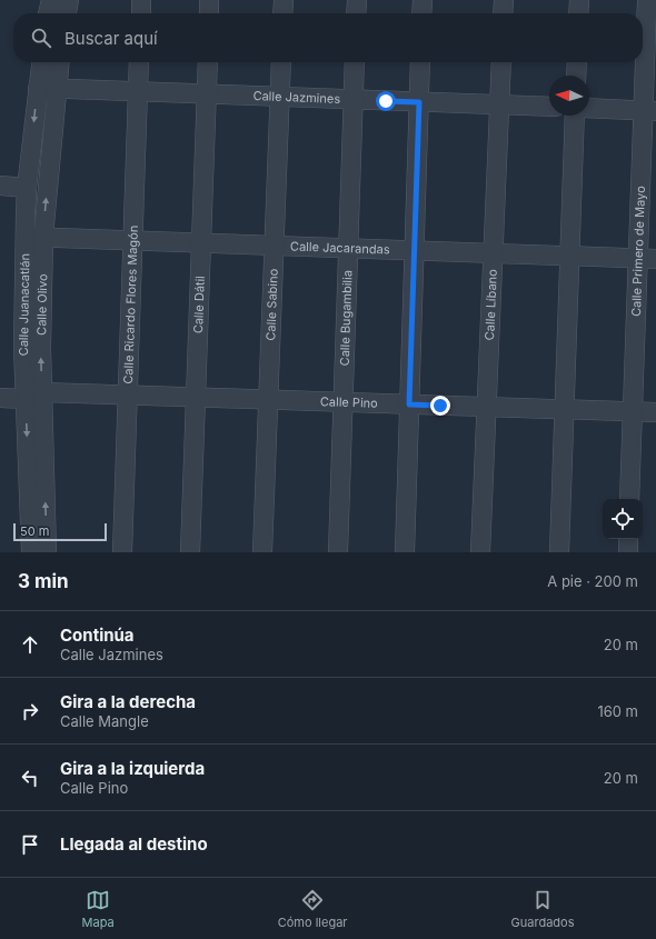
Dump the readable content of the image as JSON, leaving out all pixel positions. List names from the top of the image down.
{
  "streets": {
    "street": [
      "Calle Jazmines",
      "Calle Jacarandas",
      "Calle Primero de Mayo",
      "Calle Juanacatlán",
      "Calle Olivo",
      "Calle Ricardo Flores Magón",
      "Calle Dátil",
      "Calle Sabino",
      "Calle Líbano",
      "Calle Bugambilia",
      "Calle Pino"
    ]
  },
  "crossings": [
    ["Calle Jazmines", "Calle Juanacatlán"],
    ["Calle Jazmines", "Calle Olivo"],
    ["Calle Jazmines", "Calle Ricardo Flores Magón"],
    ["Calle Jazmines", "Calle Dátil"],
    ["Calle Jazmines", "Calle Sabino"],
    ["Calle Jazmines", "Calle Líbano"],
    ["Calle Jazmines", "Calle Bugambilia"],
    ["Calle Jacarandas", "Calle Primero de Mayo"],
    ["Calle Jacarandas", "Calle Juanacatlán"],
    ["Calle Jacarandas", "Calle Olivo"],
    ["Calle Jacarandas", "Calle Ricardo Flores Magón"],
    ["Calle Jacarandas", "Calle Dátil"],
    ["Calle Jacarandas", "Calle Sabino"],
    ["Calle Jacarandas", "Calle Líbano"],
    ["Calle Jacarandas", "Calle Bugambilia"],
    ["Calle Primero de Mayo", "Calle Pino"],
    ["Calle Juanacatlán", "Calle Olivo"],
    ["Calle Olivo", "Calle Pino"],
    ["Calle Ricardo Flores Magón", "Calle Pino"],
    ["Calle Dátil", "Calle Pino"],
    ["Calle Sabino", "Calle Pino"],
    ["Calle Líbano", "Calle Pino"],
    ["Calle Bugambilia", "Calle Pino"]
  ],
  "one_way": ["Calle Juanacatlán", "Calle Olivo"],
  "scale_bar": "50 m",
  "north": "left",
  "page": {
    "search": "Buscar aquí",
    "scale": "50 m",
    "heading": ["3 min", "A pie · 200 m"],
    "list": [
      ["Continúa", "Calle Jazmines", "20 m"],
      ["Gira a la derecha", "Calle Mangle", "160 m"],
      ["Gira a la izquierda", "Calle Pino", "20 m"],
      "Llegada al destino"
    ],
    "nav": ["Mapa", "Cómo llegar", "Guardados"]
  }
}
